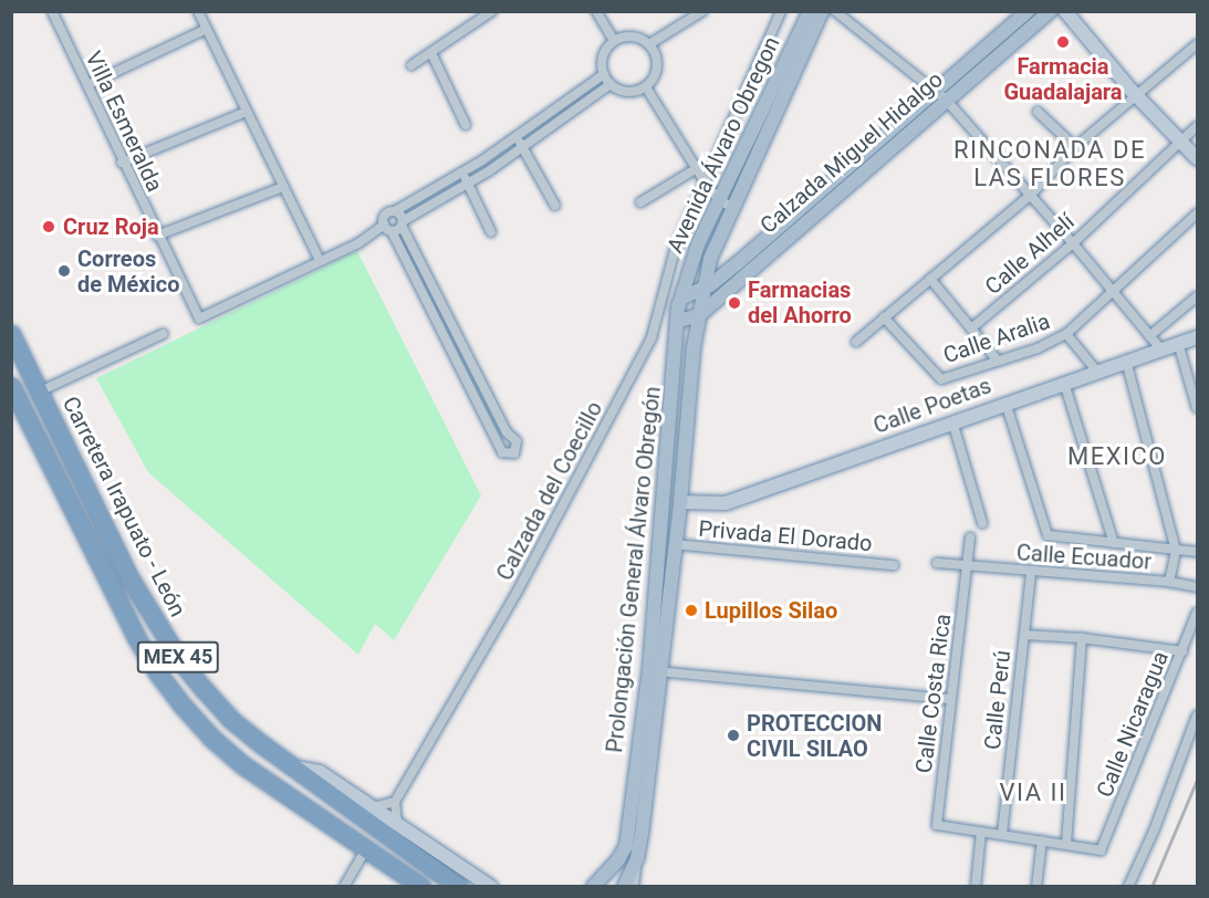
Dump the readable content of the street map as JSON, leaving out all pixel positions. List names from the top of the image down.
{
  "streets": {
    "highway": ["Carretera Irapuato - León", "MEX 45"],
    "main road": ["Avenida Álvaro Obregon", "Calzada Miguel Hidalgo", "Prolongación General Álvaro Obregón"],
    "street": [
      "Villa Esmeralda",
      "Calle Alhelí",
      "Calle Aralia",
      "Calle Poetas",
      "Calzada del Coecillo",
      "Privada El Dorado",
      "Calle Ecuador",
      "Calle Costa Rica",
      "Calle Perú",
      "Calle Nicaragua"
    ]
  },
  "crossings": [
    ["Avenida Álvaro Obregon", "Calzada Miguel Hidalgo"],
    ["Avenida Álvaro Obregon", "Prolongación General Álvaro Obregón"],
    ["Calzada Miguel Hidalgo", "Prolongación General Álvaro Obregón"],
    ["Calle Aralia", "Calle Poetas"],
    ["Calle Poetas", "Prolongación General Álvaro Obregón"],
    ["Carretera Irapuato - León", "MEX 45"],
    ["Privada El Dorado", "Prolongación General Álvaro Obregón"],
    ["Calle Ecuador", "Calle Costa Rica"],
    ["Calle Ecuador", "Calle Perú"]
  ],
  "districts": ["RINCONADA DE LAS FLORES", "MEXICO", "VIA II"],
  "places": [
    "Farmacia Guadalajara",
    "Cruz Roja",
    "Correos de México",
    "Farmacias del Ahorro",
    "Lupillos Silao",
    "PROTECCION CIVIL SILAO"
  ]
}
